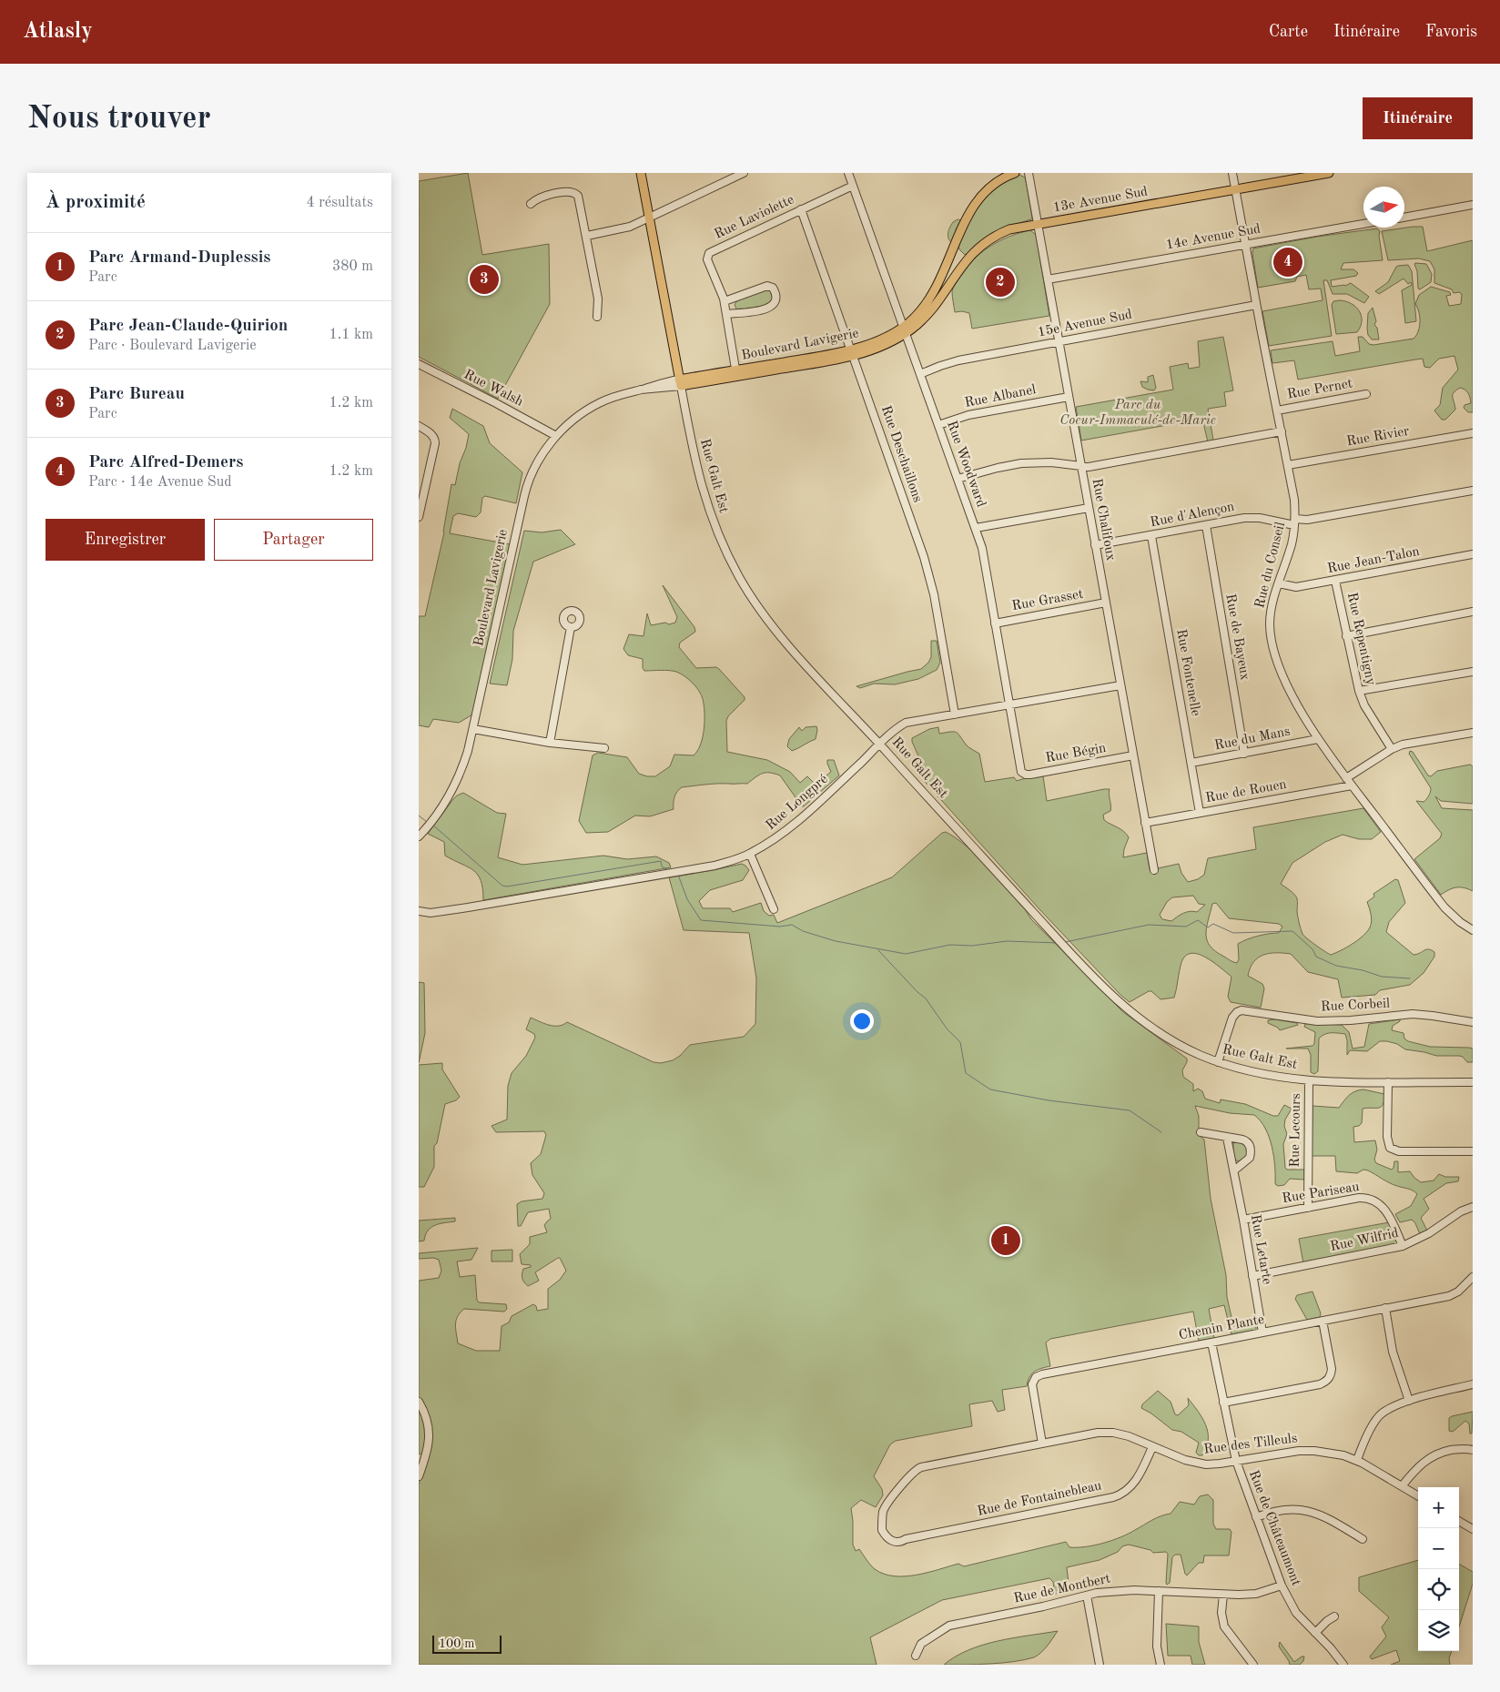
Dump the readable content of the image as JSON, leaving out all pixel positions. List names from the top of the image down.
{
  "streets": {
    "main road": ["13e Avenue Sud", "Boulevard Lavigerie", "Rue Galt Est"],
    "street": [
      "Rue Laviolette",
      "14e Avenue Sud",
      "15e Avenue Sud",
      "Rue Walsh",
      "Rue Pernet",
      "Rue Albanel",
      "Rue Rivier",
      "Rue Deschaillons",
      "Rue Woodward",
      "Rue d'Alençon",
      "Rue Chalifoux",
      "Rue Jean-Talon",
      "Rue du Conseil",
      "Rue Grasset",
      "Rue de Bayeux",
      "Rue Repentigny",
      "Rue Fontenelle",
      "Rue du Mans",
      "Rue Bégin",
      "Rue de Rouen",
      "Rue Longpré",
      "Rue Corbeil",
      "Rue Lecours",
      "Rue Pariseau",
      "Rue Wilfrid",
      "Rue Letarte",
      "Chemin Plante",
      "Rue des Tilleuls",
      "Rue de Fontainebleau",
      "Rue de Châteaumont",
      "Rue de Montbert"
    ]
  },
  "crossings": [
    ["13e Avenue Sud", "Boulevard Lavigerie"],
    ["13e Avenue Sud", "Rue Chalifoux"],
    ["13e Avenue Sud", "Rue du Conseil"],
    ["Rue Laviolette", "Boulevard Lavigerie"],
    ["Rue Laviolette", "Rue Deschaillons"],
    ["Rue Laviolette", "Rue Woodward"],
    ["14e Avenue Sud", "Rue Chalifoux"],
    ["14e Avenue Sud", "Rue du Conseil"],
    ["15e Avenue Sud", "Rue Woodward"],
    ["15e Avenue Sud", "Rue Chalifoux"],
    ["15e Avenue Sud", "Rue du Conseil"],
    ["Boulevard Lavigerie", "Rue Walsh"],
    ["Boulevard Lavigerie", "Rue Deschaillons"],
    ["Boulevard Lavigerie", "Rue Woodward"],
    ["Boulevard Lavigerie", "Rue Galt Est"],
    ["Boulevard Lavigerie", "Rue Chalifoux"],
    ["Rue Pernet", "Rue du Conseil"],
    ["Rue Albanel", "Rue Woodward"],
    ["Rue Albanel", "Rue Chalifoux"],
    ["Rue Rivier", "Rue du Conseil"],
    ["Rue Deschaillons", "Rue Longpré"],
    ["Rue Woodward", "Rue Grasset"],
    ["Rue Woodward", "Rue Bégin"],
    ["Rue Woodward", "Rue Longpré"],
    ["Rue Galt Est", "Rue Longpré"],
    ["Rue Galt Est", "Rue Corbeil"],
    ["Rue Galt Est", "Rue Lecours"],
    ["Rue d'Alençon", "Rue Chalifoux"],
    ["Rue d'Alençon", "Rue du Conseil"],
    ["Rue d'Alençon", "Rue de Bayeux"],
    ["Rue d'Alençon", "Rue Fontenelle"],
    ["Rue Chalifoux", "Rue Grasset"],
    ["Rue Chalifoux", "Rue Bégin"],
    ["Rue Chalifoux", "Rue de Rouen"],
    ["Rue Chalifoux", "Rue Longpré"],
    ["Rue Jean-Talon", "Rue du Conseil"],
    ["Rue Jean-Talon", "Rue Repentigny"],
    ["Rue du Conseil", "Rue du Mans"],
    ["Rue du Conseil", "Rue de Rouen"],
    ["Rue de Bayeux", "Rue du Mans"],
    ["Rue Fontenelle", "Rue du Mans"],
    ["Rue Fontenelle", "Rue de Rouen"],
    ["Rue Lecours", "Rue Pariseau"],
    ["Rue Pariseau", "Rue Wilfrid"],
    ["Rue Pariseau", "Rue Letarte"],
    ["Rue Wilfrid", "Rue Letarte"],
    ["Rue Letarte", "Chemin Plante"],
    ["Chemin Plante", "Rue des Tilleuls"],
    ["Chemin Plante", "Rue de Châteaumont"],
    ["Rue des Tilleuls", "Rue de Fontainebleau"],
    ["Rue des Tilleuls", "Rue de Châteaumont"],
    ["Rue de Châteaumont", "Rue de Montbert"]
  ],
  "parks": ["Parc du Coeur-Immaculé-de-Marie"],
  "scale_bar": "100 m",
  "north": "right",
  "page": {
    "header": "Atlasly",
    "nav": ["Carte", "Itinéraire", "Favoris"],
    "buttons": [
      "Itinéraire",
      ["Enregistrer", "Partager"]
    ],
    "title": "Nous trouver",
    "heading": ["À proximité", "4 résultats"],
    "list": [
      {
        "mark": "1",
        "name": "Parc Armand-Duplessis",
        "note": "Parc",
        "value": "380 m"
      },
      {
        "mark": "2",
        "name": "Parc Jean-Claude-Quirion",
        "note": "Parc · Boulevard Lavigerie",
        "value": "1.1 km"
      },
      {
        "mark": "3",
        "name": "Parc Bureau",
        "note": "Parc",
        "value": "1.2 km"
      },
      {
        "mark": "4",
        "name": "Parc Alfred-Demers",
        "note": "Parc · 14e Avenue Sud",
        "value": "1.2 km"
      }
    ],
    "pins": [
      "4",
      "3",
      "2",
      "1"
    ],
    "map_buttons": ["+", "−"],
    "scale": "100 m"
  }
}
